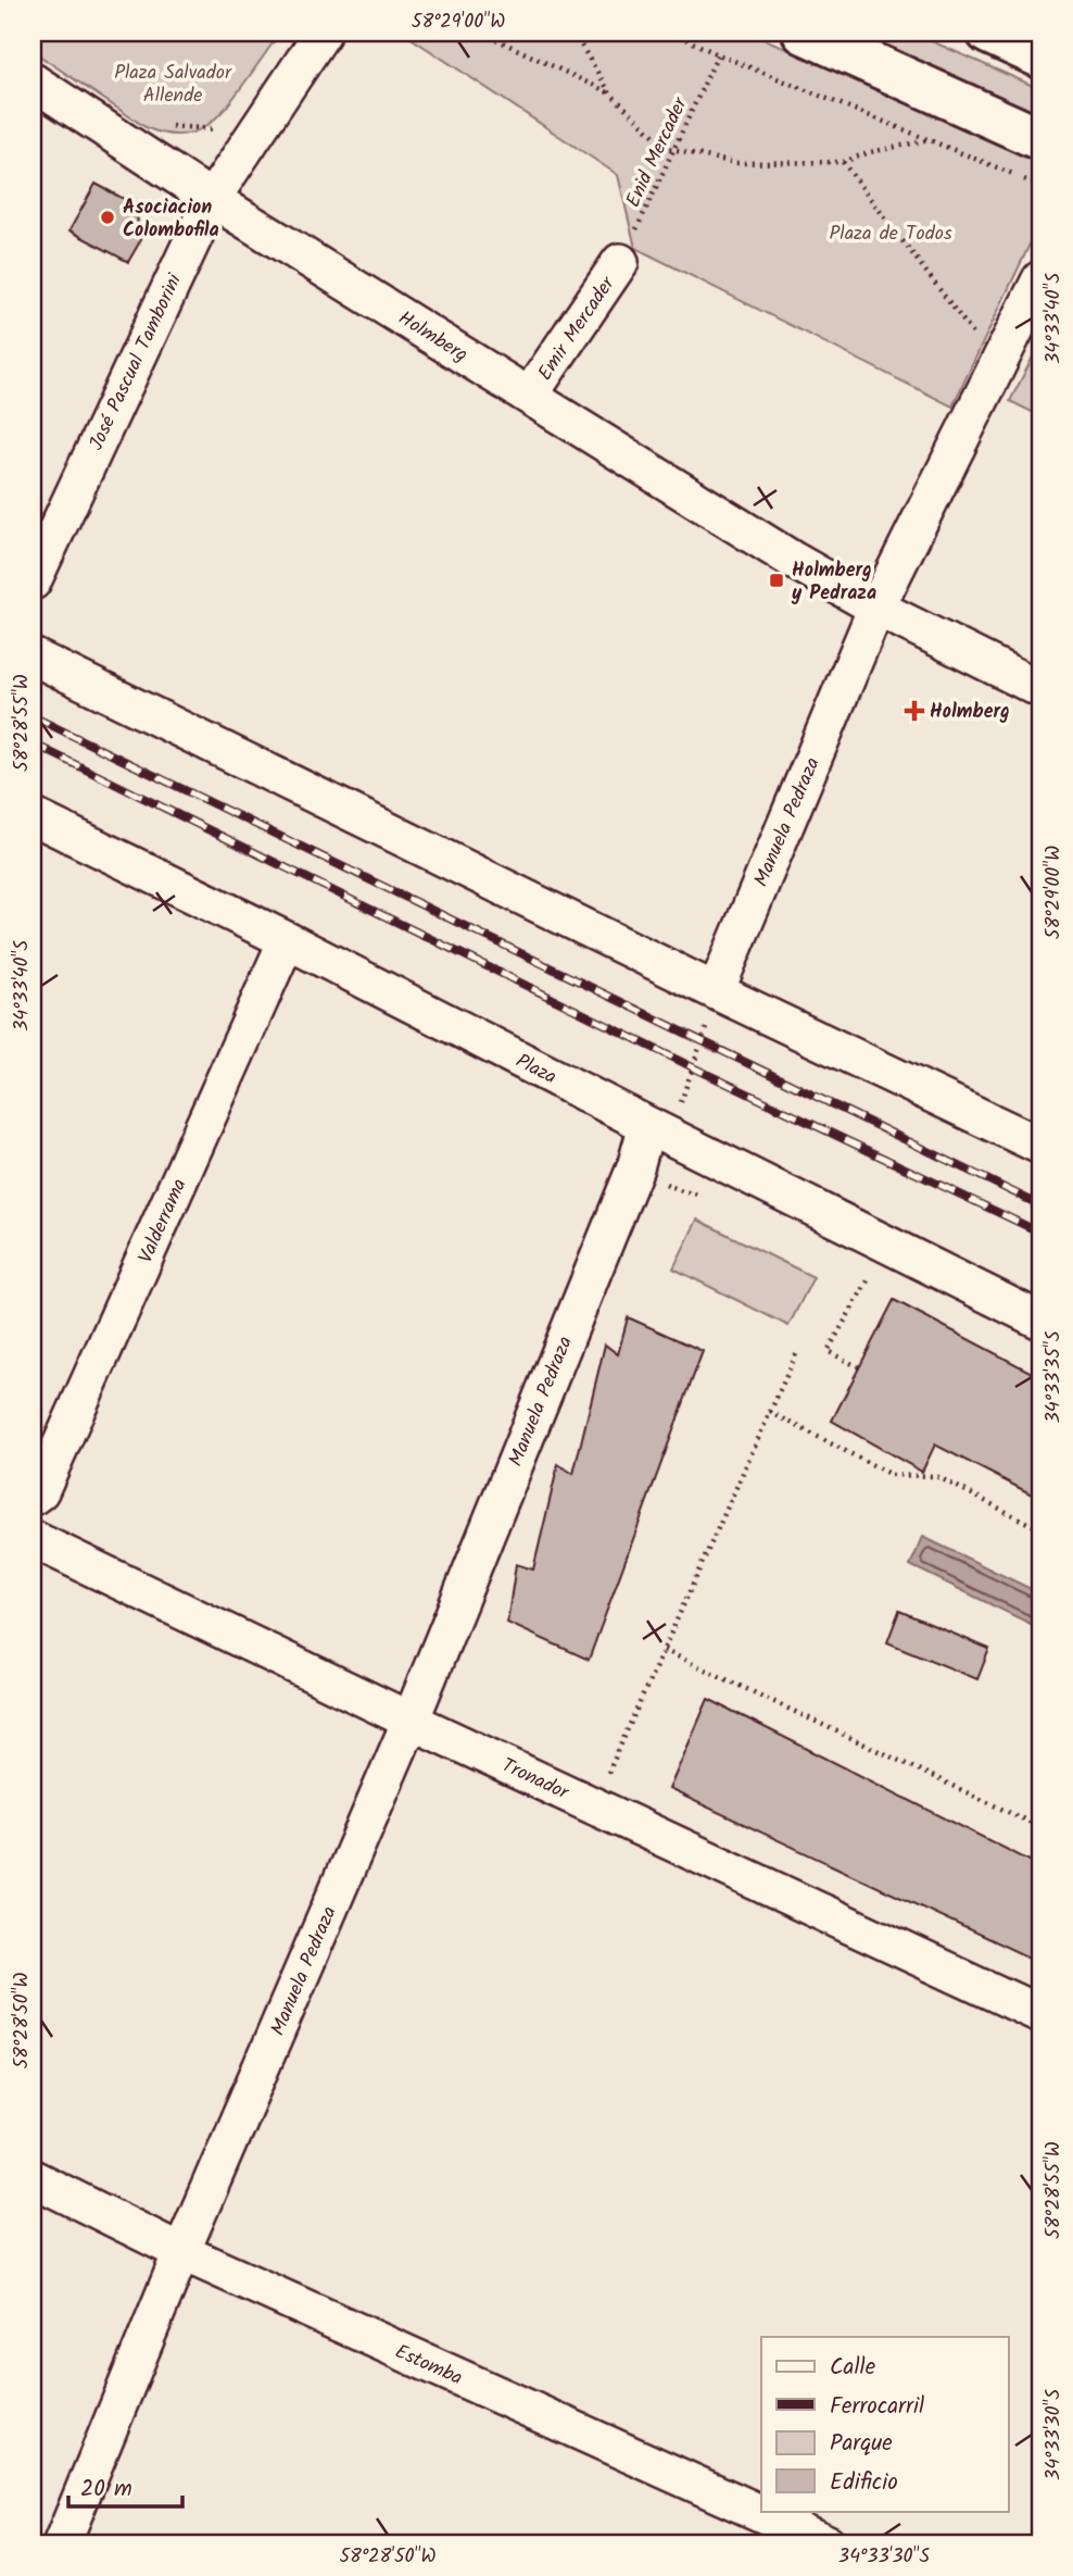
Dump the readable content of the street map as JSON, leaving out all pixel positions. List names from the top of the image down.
{
  "streets": {
    "street": [
      "Emir Mercader",
      "Holmberg",
      "José Pascual Tamborini",
      "Manuela Pedraza",
      "Plaza",
      "Valderrama",
      "Tronador",
      "Estomba"
    ],
    "path": ["Enid Mercader"]
  },
  "crossings": [
    ["Enid Mercader", "Emir Mercader"],
    ["Emir Mercader", "Holmberg"],
    ["Holmberg", "José Pascual Tamborini"],
    ["Holmberg", "Manuela Pedraza"],
    ["Manuela Pedraza", "Plaza"],
    ["Manuela Pedraza", "Tronador"],
    ["Manuela Pedraza", "Estomba"],
    ["Plaza", "Valderrama"]
  ],
  "parks": ["Plaza Salvador Allende", "Plaza de Todos"],
  "places": {
    "other": ["Asociacion Colombofila"],
    "transit": ["Holmberg y Pedraza"],
    "health": ["Holmberg"]
  },
  "legend": [
    "Calle",
    "Ferrocarril",
    "Parque",
    "Edificio"
  ],
  "scale_bar": "20 m",
  "coordinates": [
    "58°29'00\"W",
    "34°33'40\"S",
    "58°28'55\"W",
    "34°33'35\"S",
    "58°28'50\"W",
    "34°33'30\"S"
  ]
}
